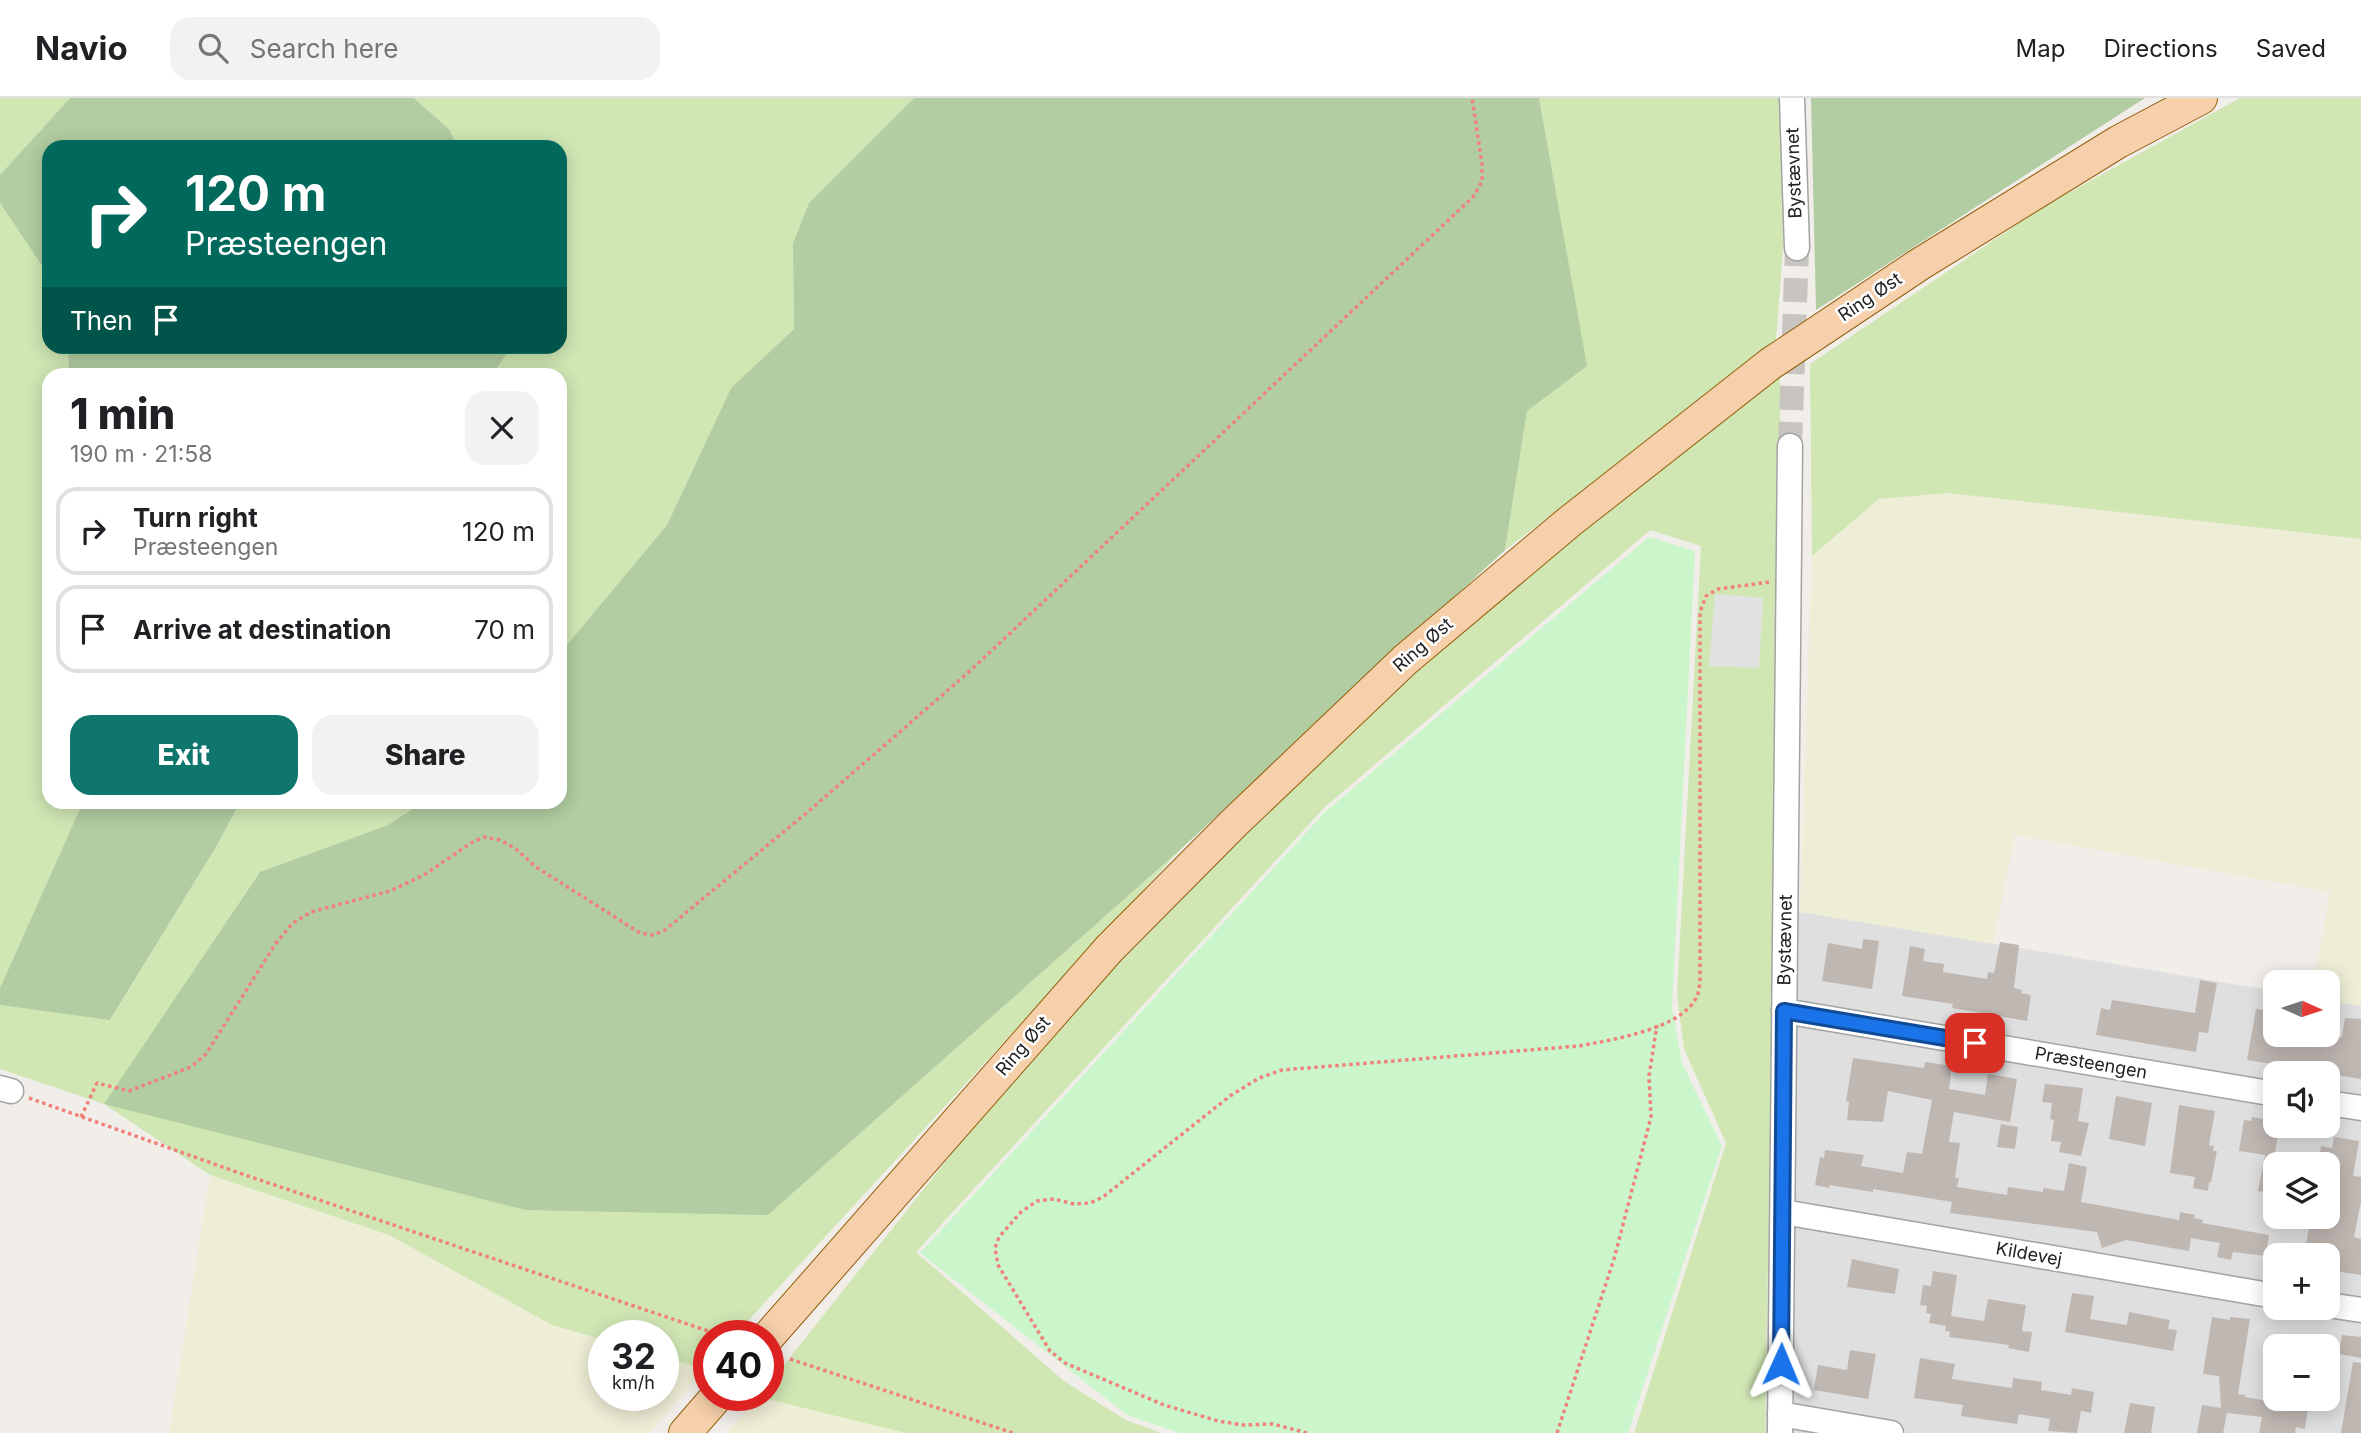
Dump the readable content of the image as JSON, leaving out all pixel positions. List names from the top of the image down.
{
  "streets": {
    "main road": ["Ring Øst"],
    "street": ["Bystævnet", "Præsteengen", "Kildevej"]
  },
  "crossings": [
    ["Bystævnet", "Præsteengen"],
    ["Bystævnet", "Kildevej"]
  ],
  "north": "right",
  "page": {
    "header": "Navio",
    "search": "Search here",
    "nav": ["Map", "Directions", "Saved"],
    "turn": ["120 m", "Præsteengen"],
    "then": "Then",
    "heading": ["1 min", "190 m · 21:58"],
    "list": [
      {
        "name": "Turn right",
        "note": "Præsteengen",
        "value": "120 m"
      },
      {
        "name": "Arrive at destination",
        "value": "70 m"
      }
    ],
    "buttons": ["Exit", "Share"],
    "map_buttons": ["+", "−"],
    "speed": "32 km/h",
    "limit": "40"
  }
}
